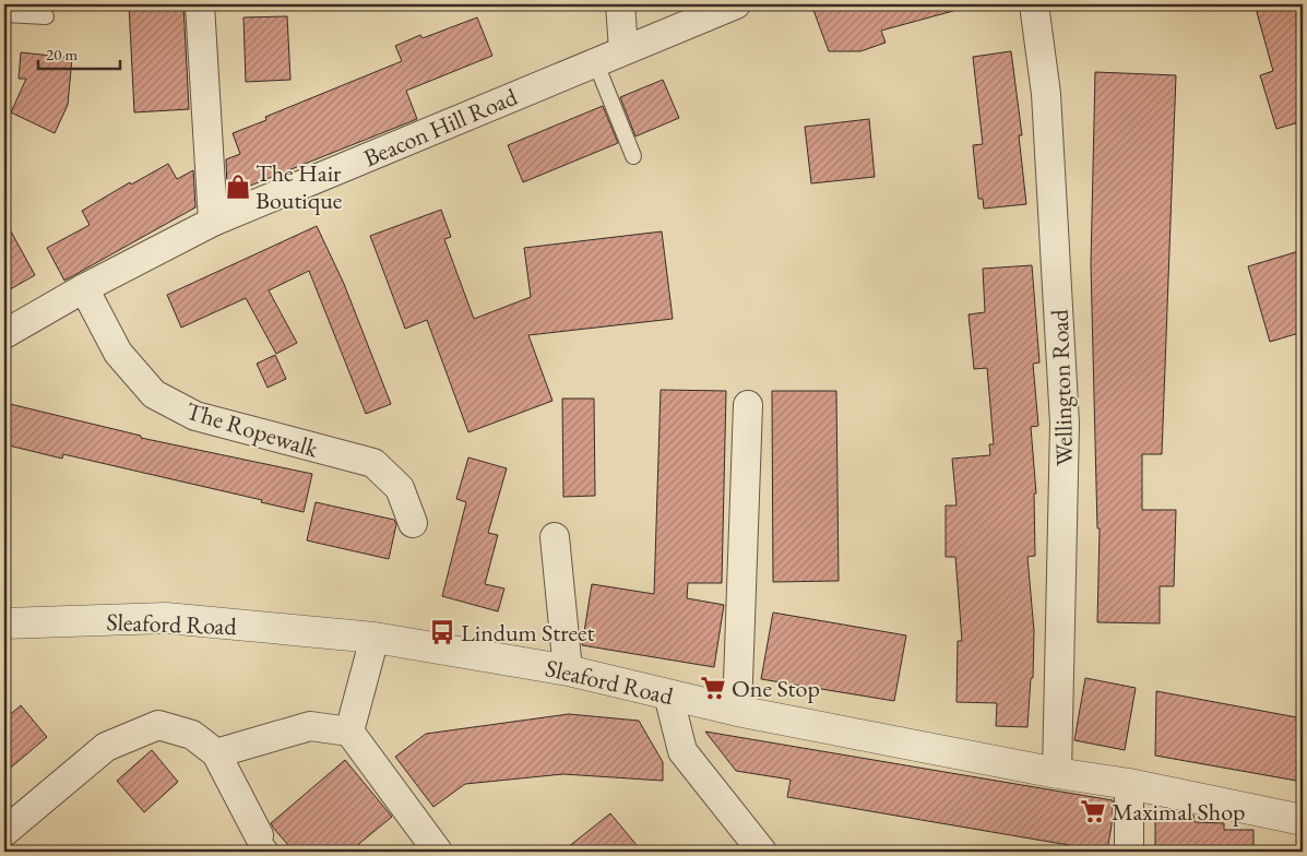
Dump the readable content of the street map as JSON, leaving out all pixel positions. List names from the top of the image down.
{
  "streets": {
    "street": [
      "Beacon Hill Road",
      "Wellington Road",
      "The Ropewalk",
      "Sleaford Road"
    ]
  },
  "crossings": [
    ["Beacon Hill Road", "The Ropewalk"],
    ["Wellington Road", "Sleaford Road"]
  ],
  "places": {
    "shop": ["The Hair Boutique"],
    "bus stop": ["Lindum Street"],
    "supermarket": ["One Stop", "Maximal Shop"]
  },
  "scale_bar": "20 m"
}
